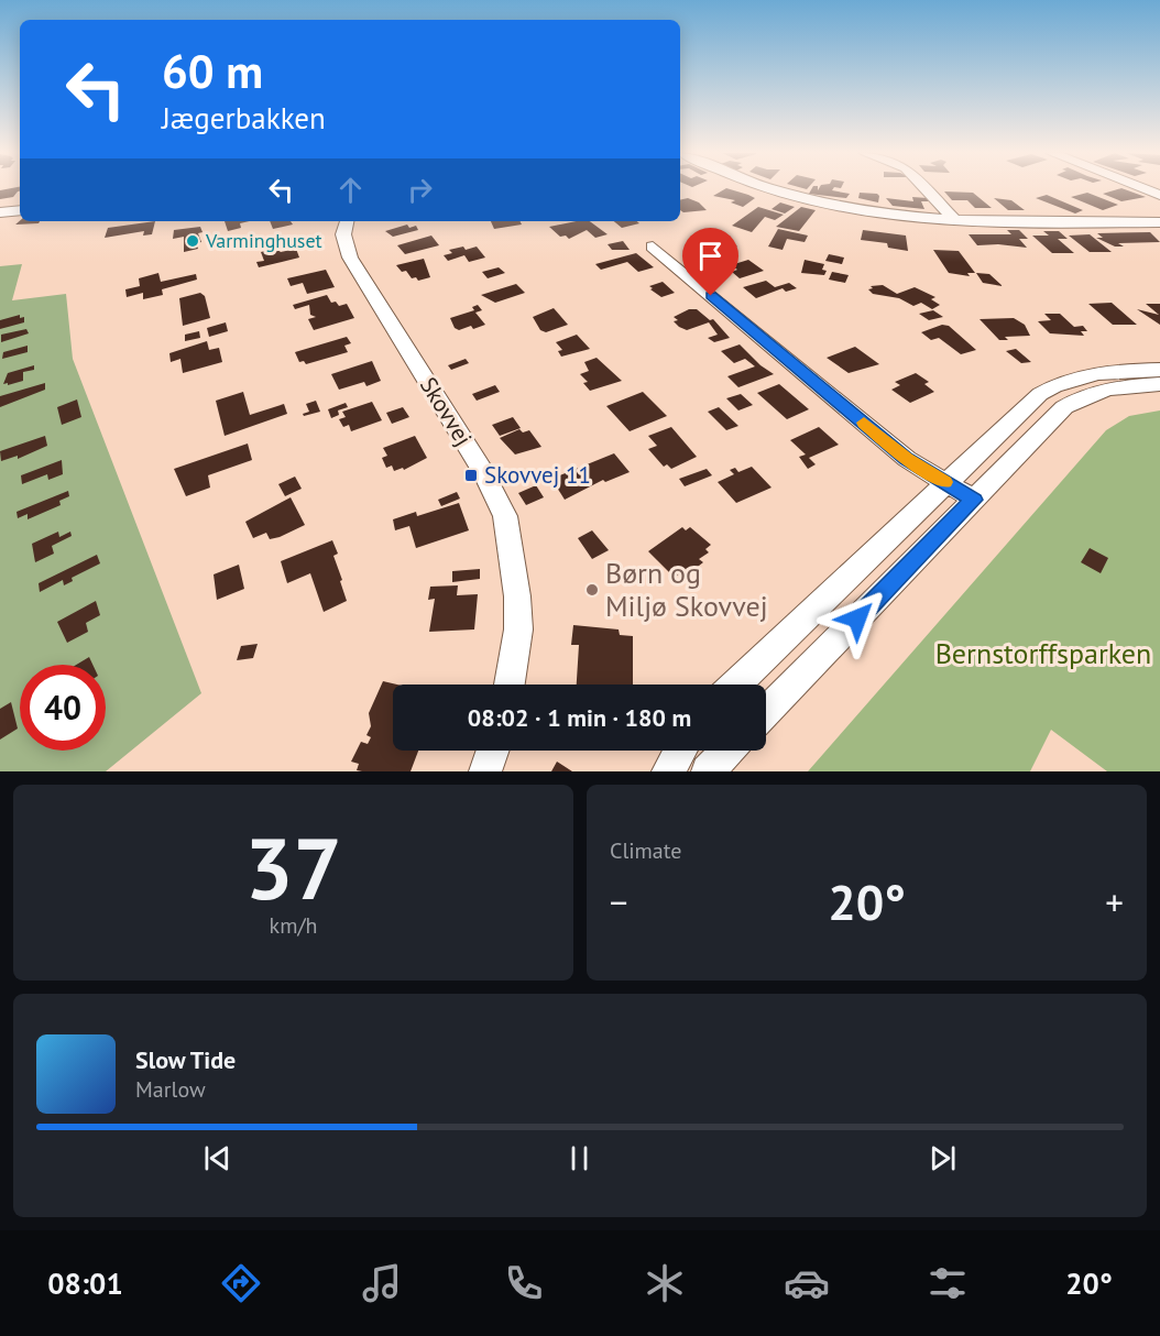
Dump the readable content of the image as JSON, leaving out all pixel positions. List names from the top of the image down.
{
  "streets": {
    "street": ["Skovvej"]
  },
  "parks": ["Bernstorffsparken"],
  "places": {
    "other": ["Varminghuset", "Børn og Miljø Skovvej"],
    "transit": ["Skovvej 11"]
  },
  "page": {
    "turn": ["60 m", "Jægerbakken"],
    "limit": "40",
    "trip": "08:02 · 1 min · 180 m",
    "tile": [
      ["37", "km/h"],
      "Climate"
    ],
    "heat": ["−", "20°", "+"],
    "song": ["Slow Tide", "Marlow"],
    "tabs": ["08:01", "20°"]
  }
}
